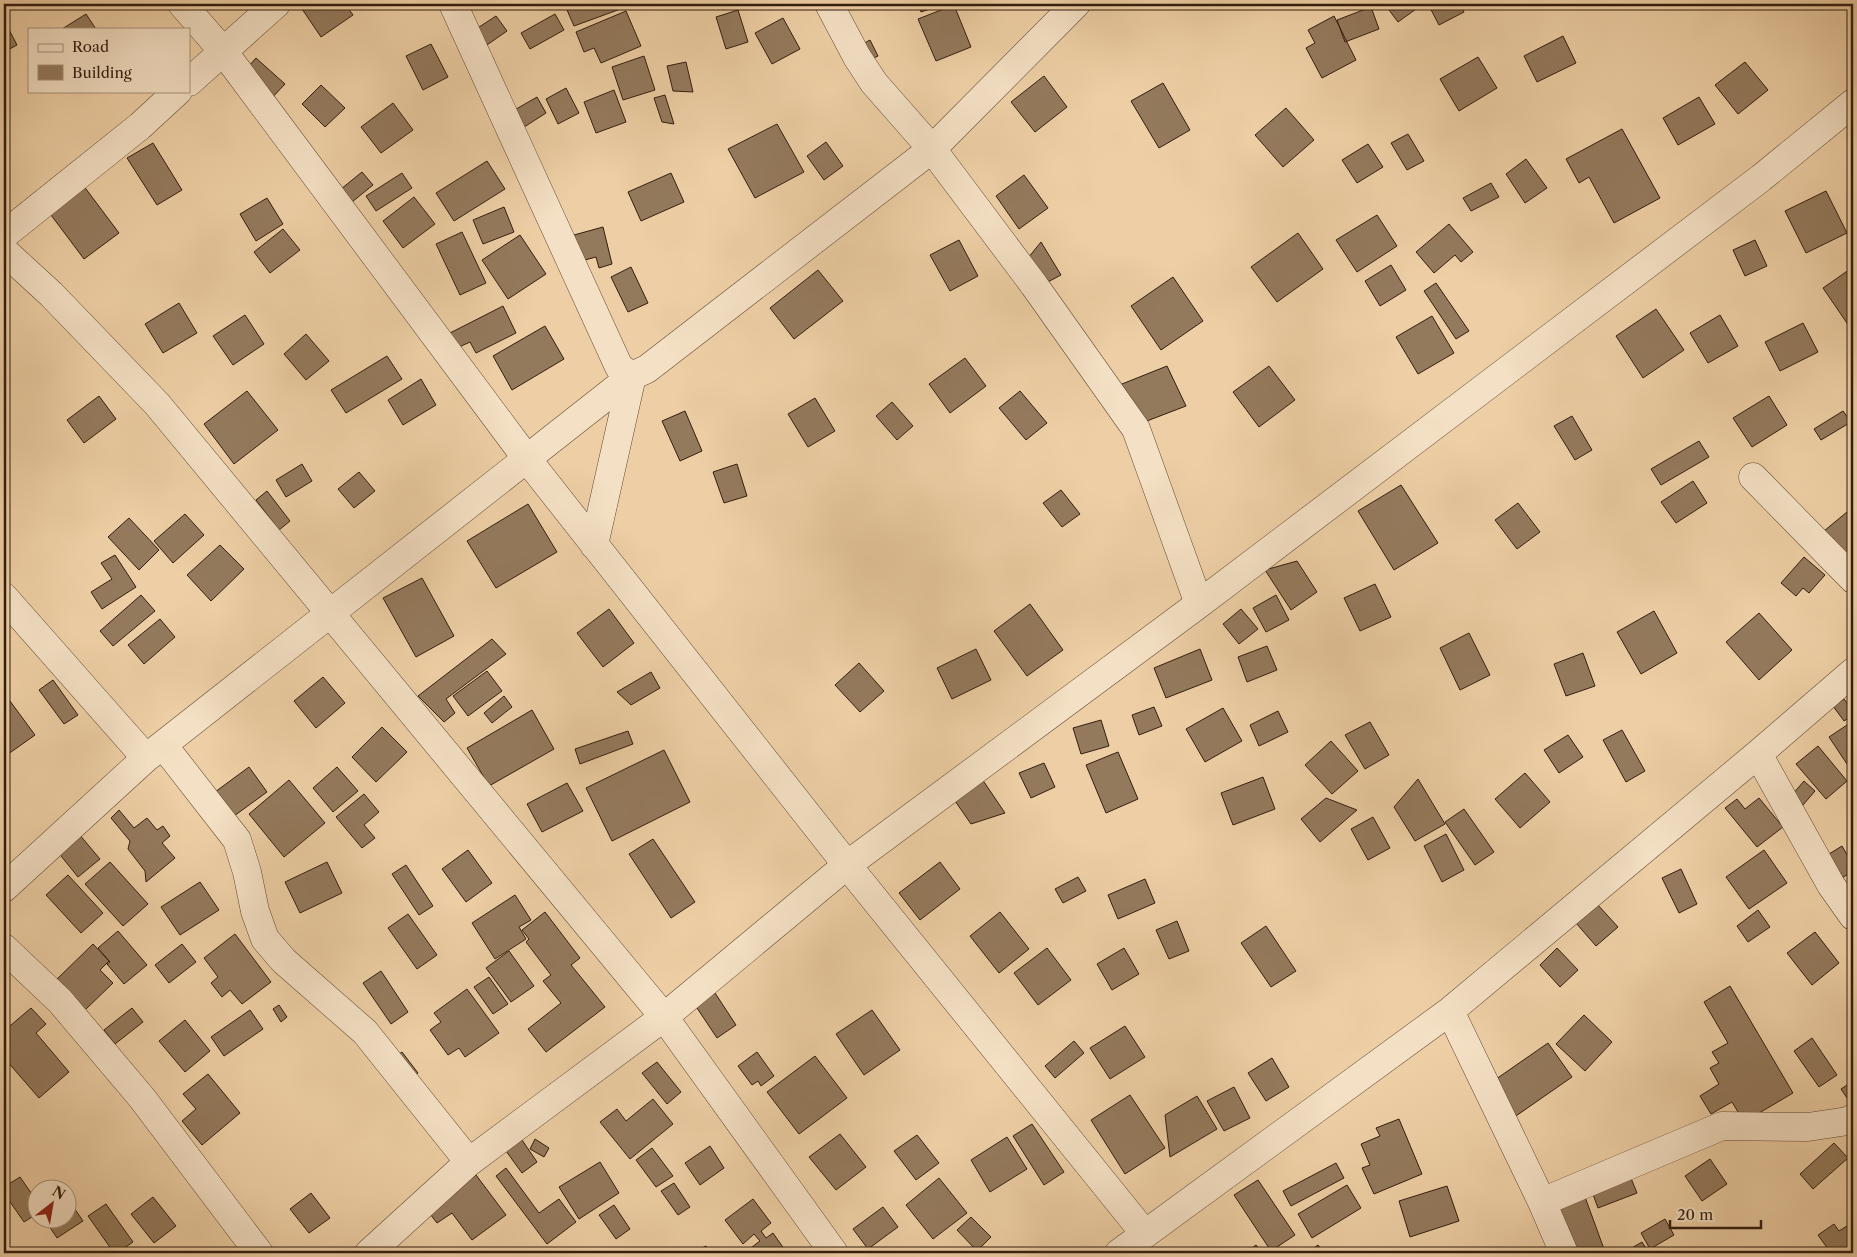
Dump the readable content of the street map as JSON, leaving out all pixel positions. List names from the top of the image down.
{
  "legend": ["Road", "Building"],
  "scale_bar": "20 m",
  "north": "top right"
}
